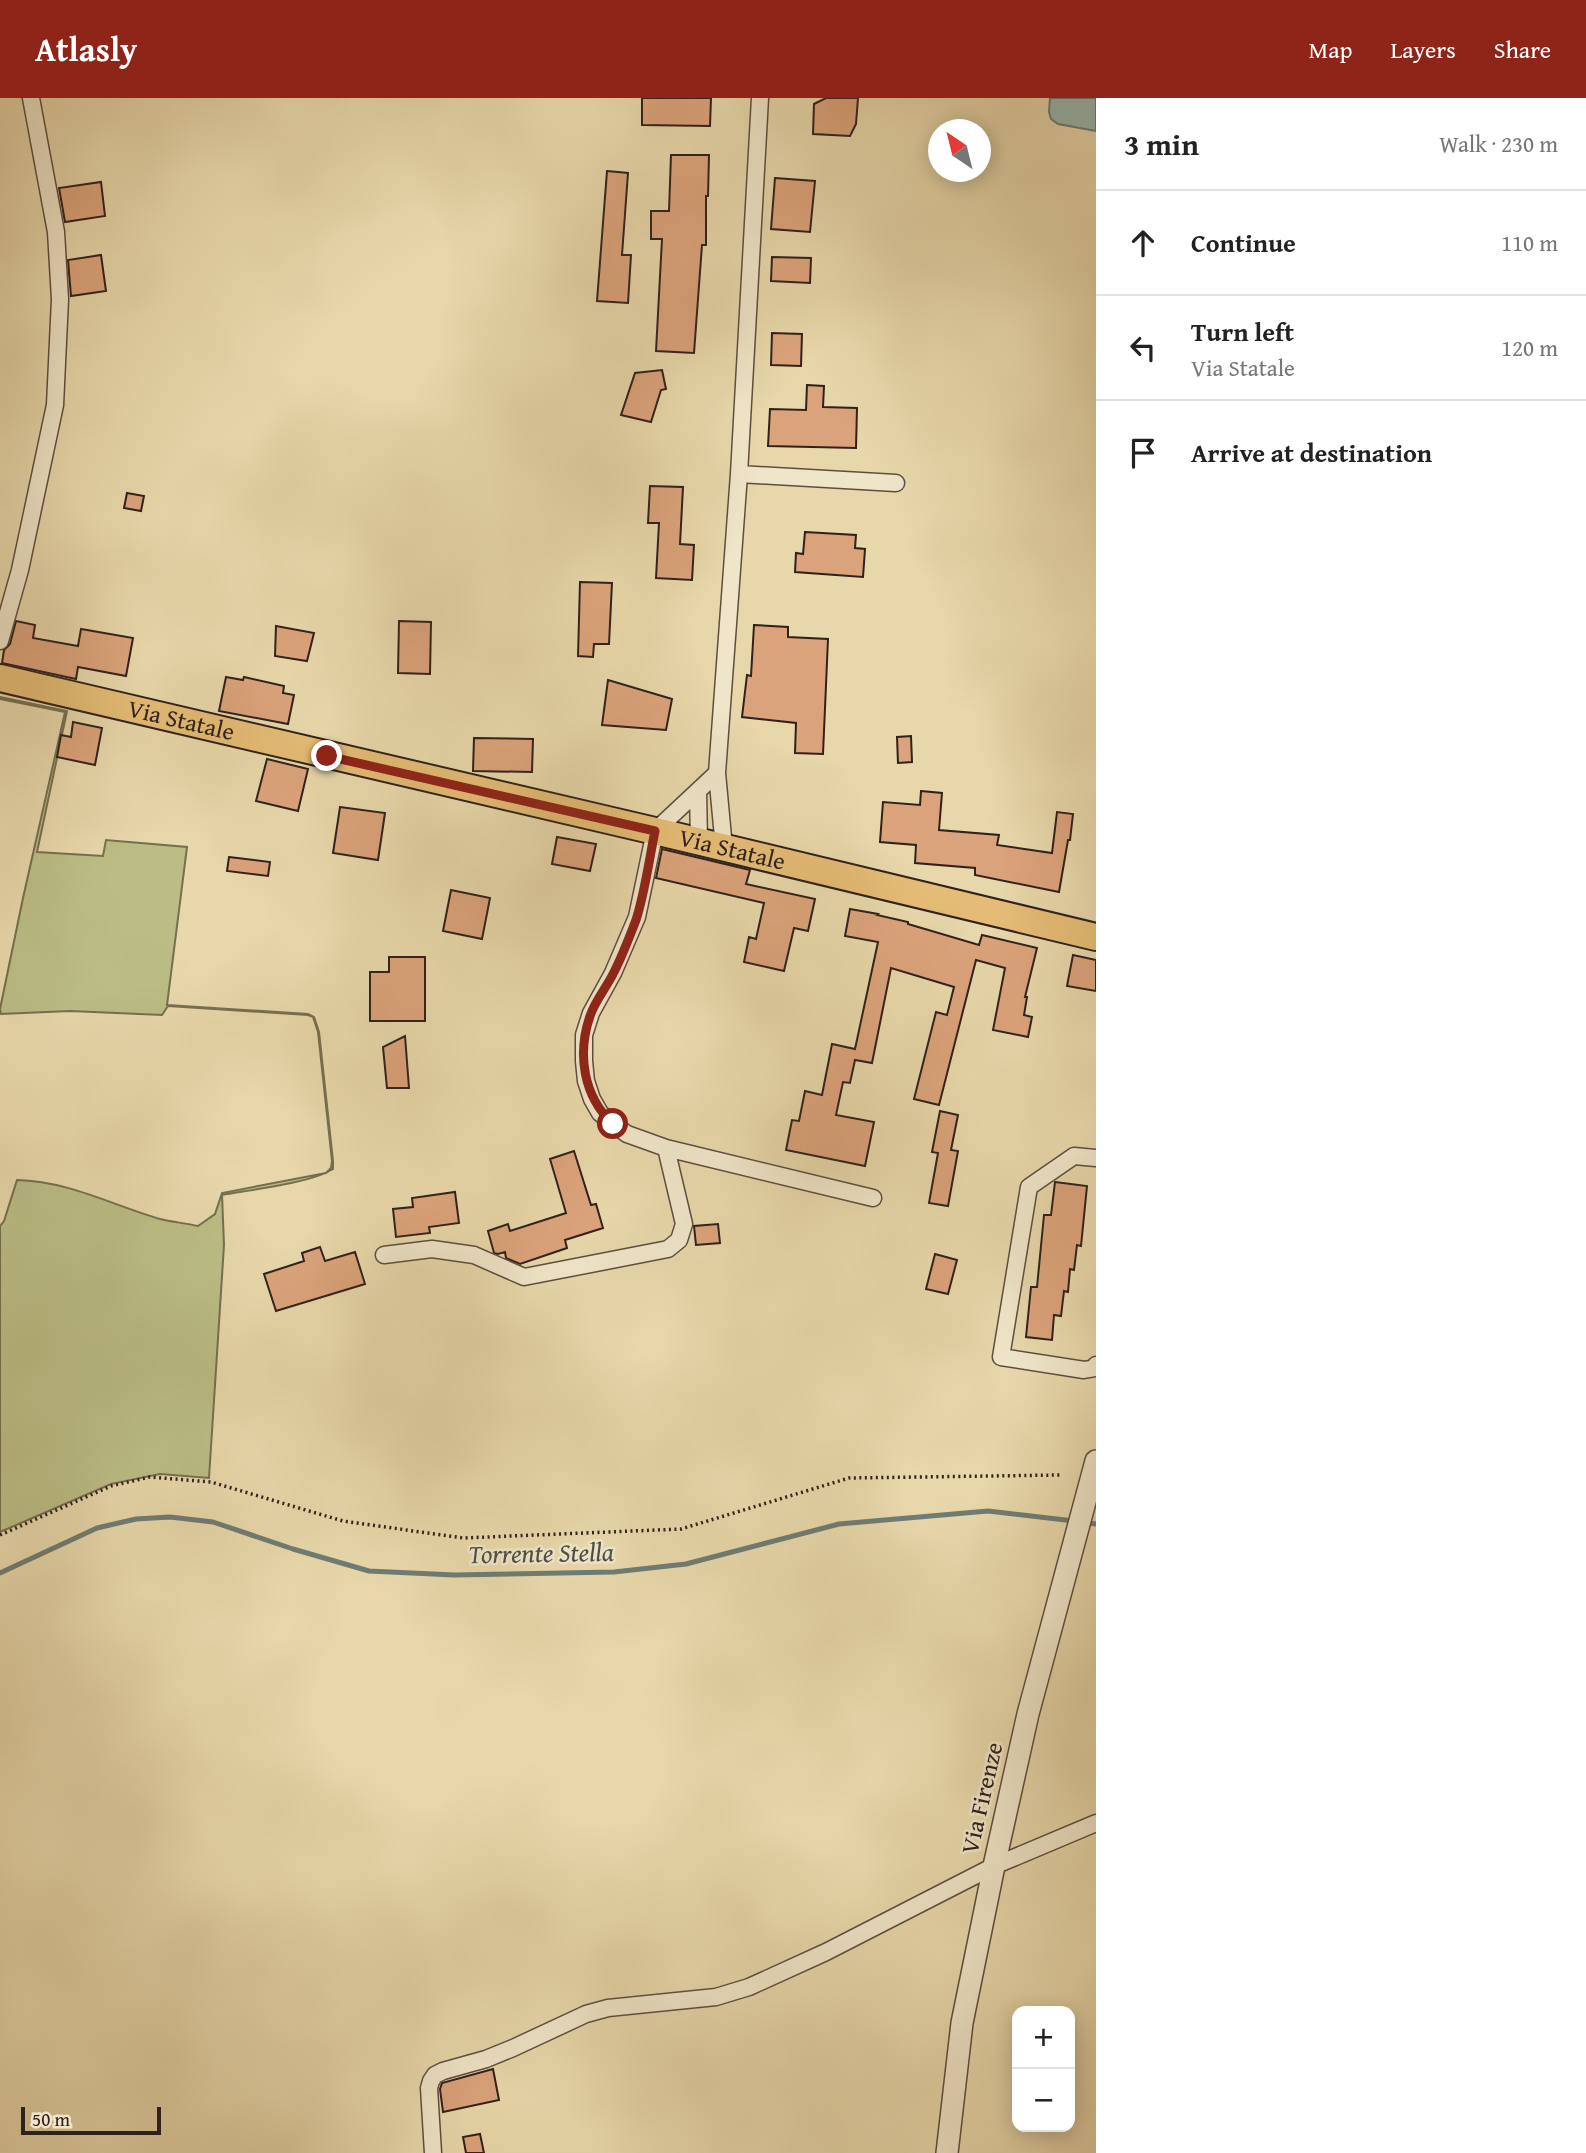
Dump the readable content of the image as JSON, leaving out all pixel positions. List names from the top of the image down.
{
  "streets": {
    "main road": ["Via Statale"],
    "street": ["Via Firenze"]
  },
  "water": ["Torrente Stella"],
  "scale_bar": "50 m",
  "north": "top left",
  "page": {
    "header": "Atlasly",
    "nav": ["Map", "Layers", "Share"],
    "heading": ["3 min", "Walk · 230 m"],
    "list": [
      ["Continue", "110 m"],
      ["Turn left", "Via Statale", "120 m"],
      "Arrive at destination"
    ],
    "map_buttons": ["+", "−"],
    "scale": "50 m"
  }
}
